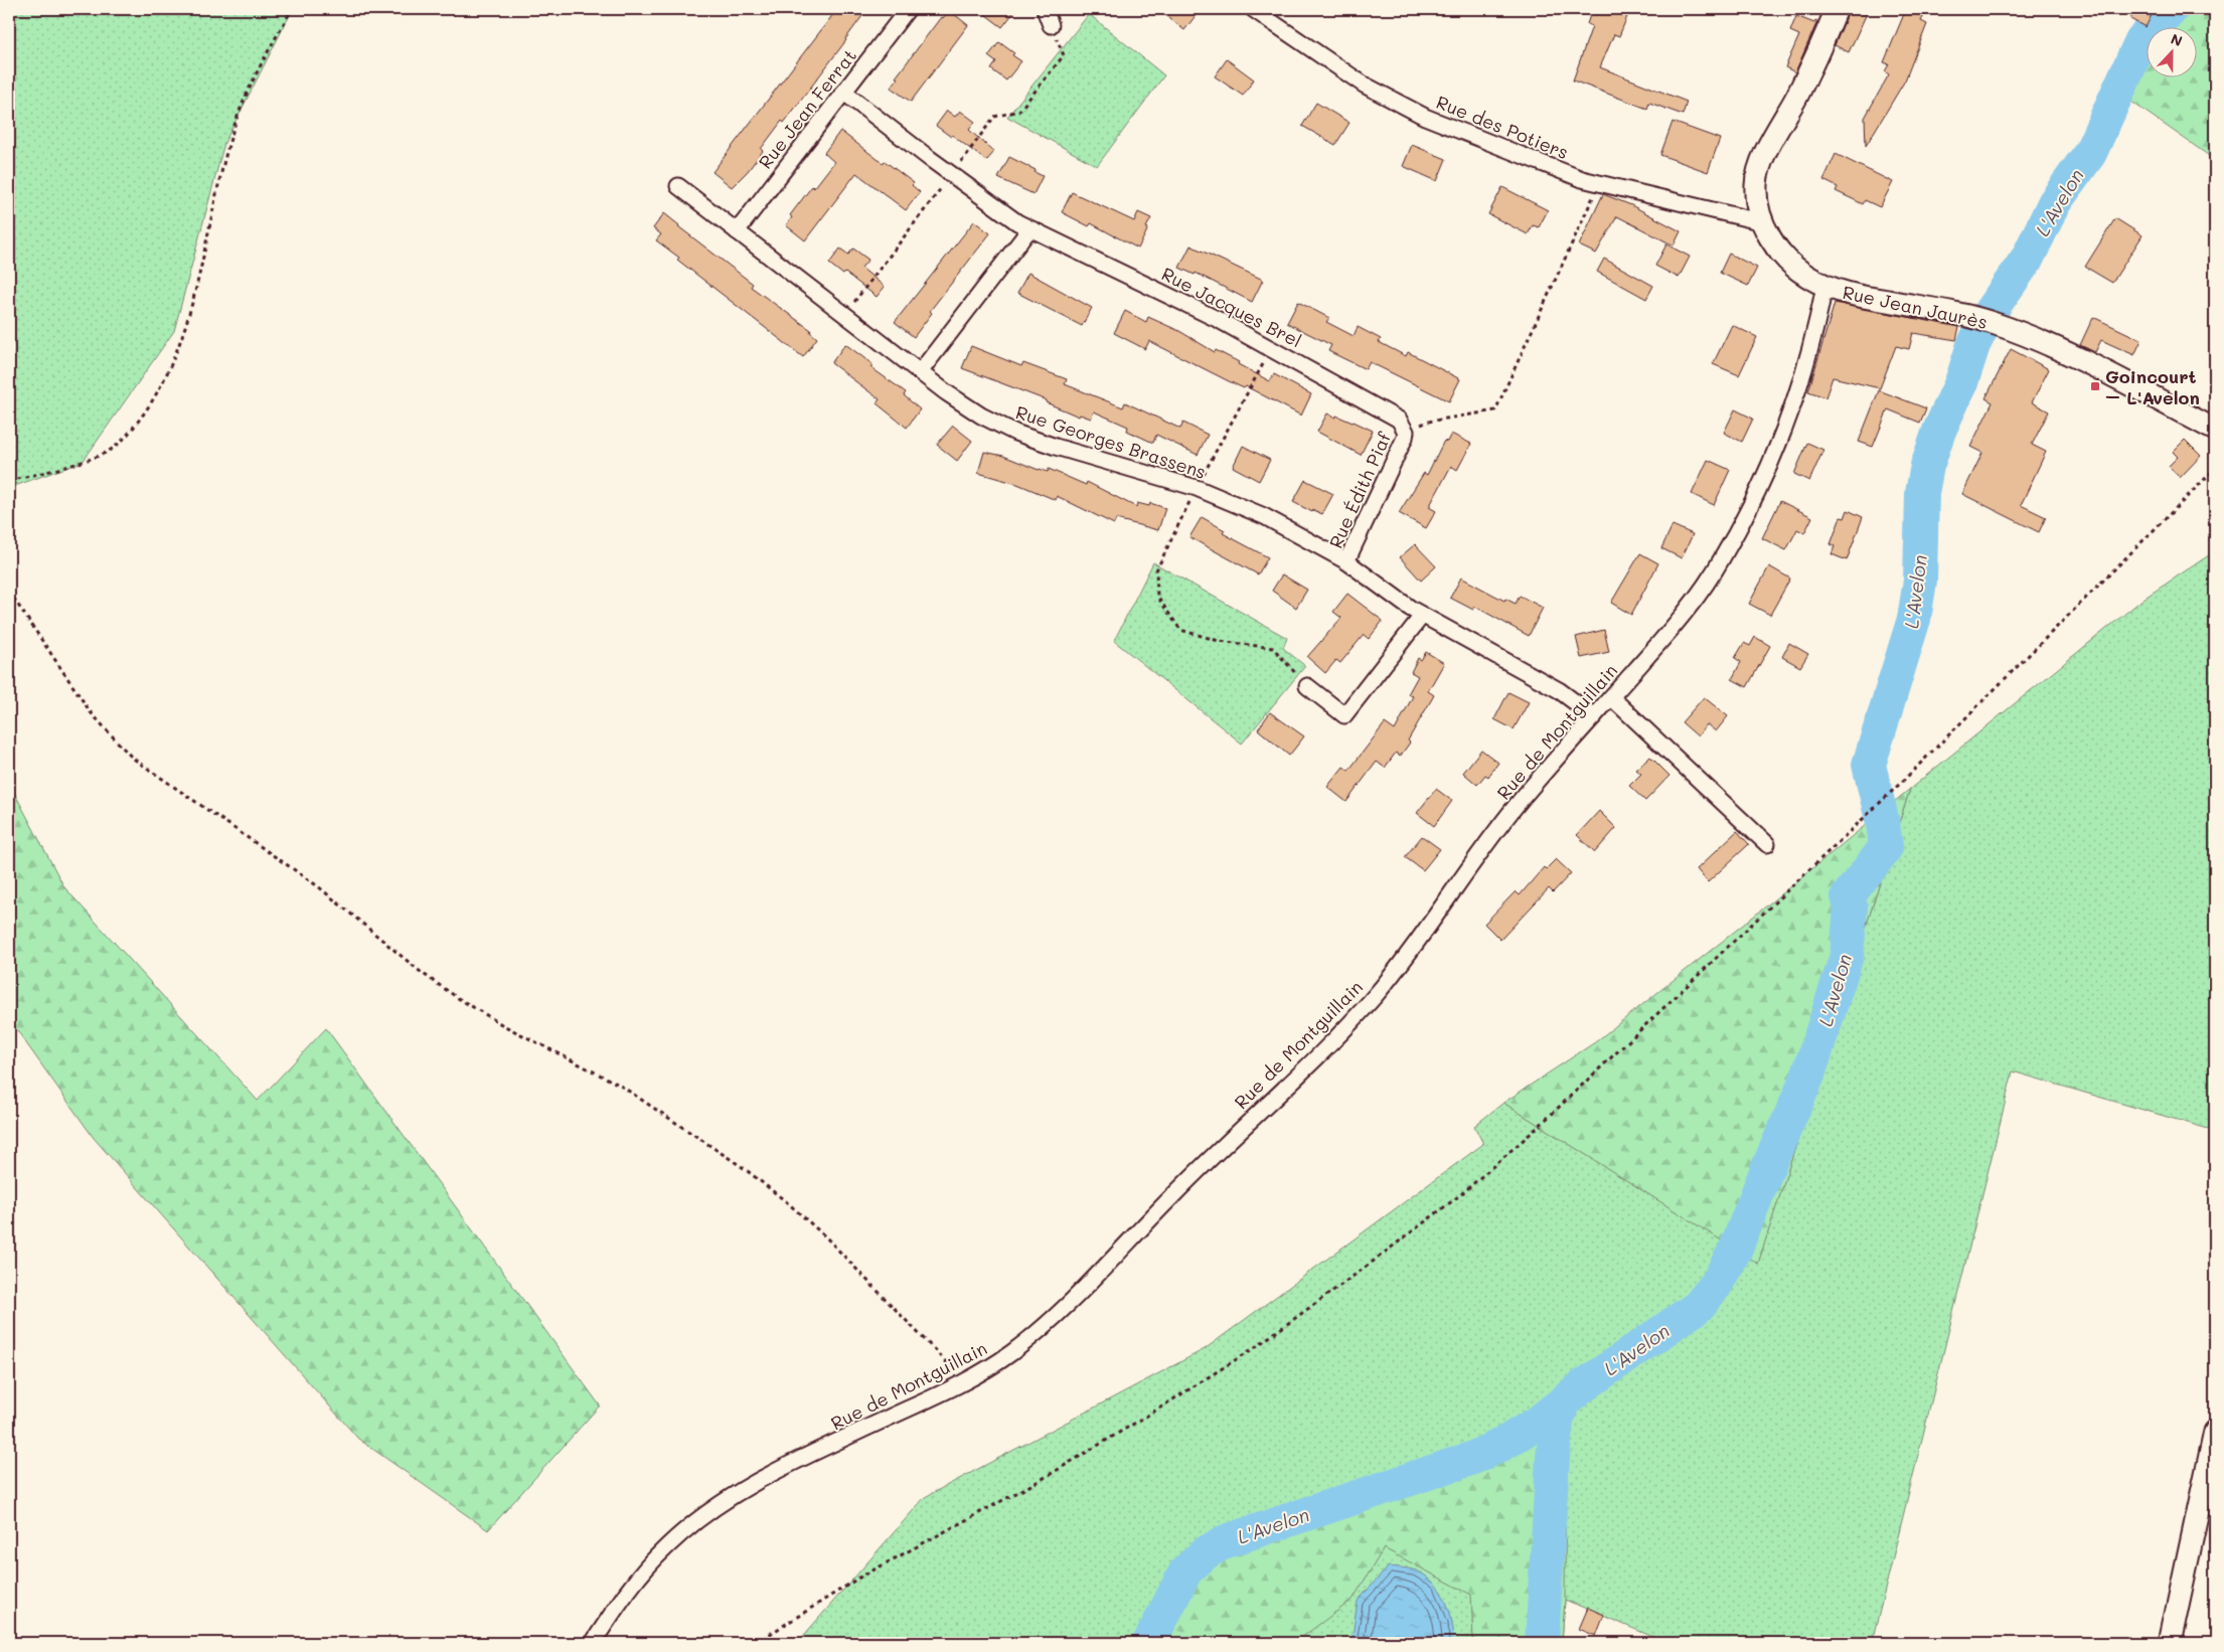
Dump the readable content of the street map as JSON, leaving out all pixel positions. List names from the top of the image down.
{
  "streets": {
    "street": [
      "Rue Jean Ferrat",
      "Rue des Potiers",
      "Rue Jacques Brel",
      "Rue Jean Jaurès",
      "Rue Georges Brassens",
      "Rue Édith Piaf",
      "Rue de Montguillain"
    ]
  },
  "crossings": [
    ["Rue Jean Ferrat", "Rue Jacques Brel"],
    ["Rue Jean Ferrat", "Rue Georges Brassens"],
    ["Rue des Potiers", "Rue Jean Jaurès"],
    ["Rue Jacques Brel", "Rue Édith Piaf"],
    ["Rue Jean Jaurès", "Rue de Montguillain"],
    ["Rue Georges Brassens", "Rue Édith Piaf"],
    ["Rue Édith Piaf", "Rue de Montguillain"]
  ],
  "water": ["L'Avelon"],
  "places": {
    "transit": ["Goincourt – L'Avelon"]
  },
  "north": "top"
}
